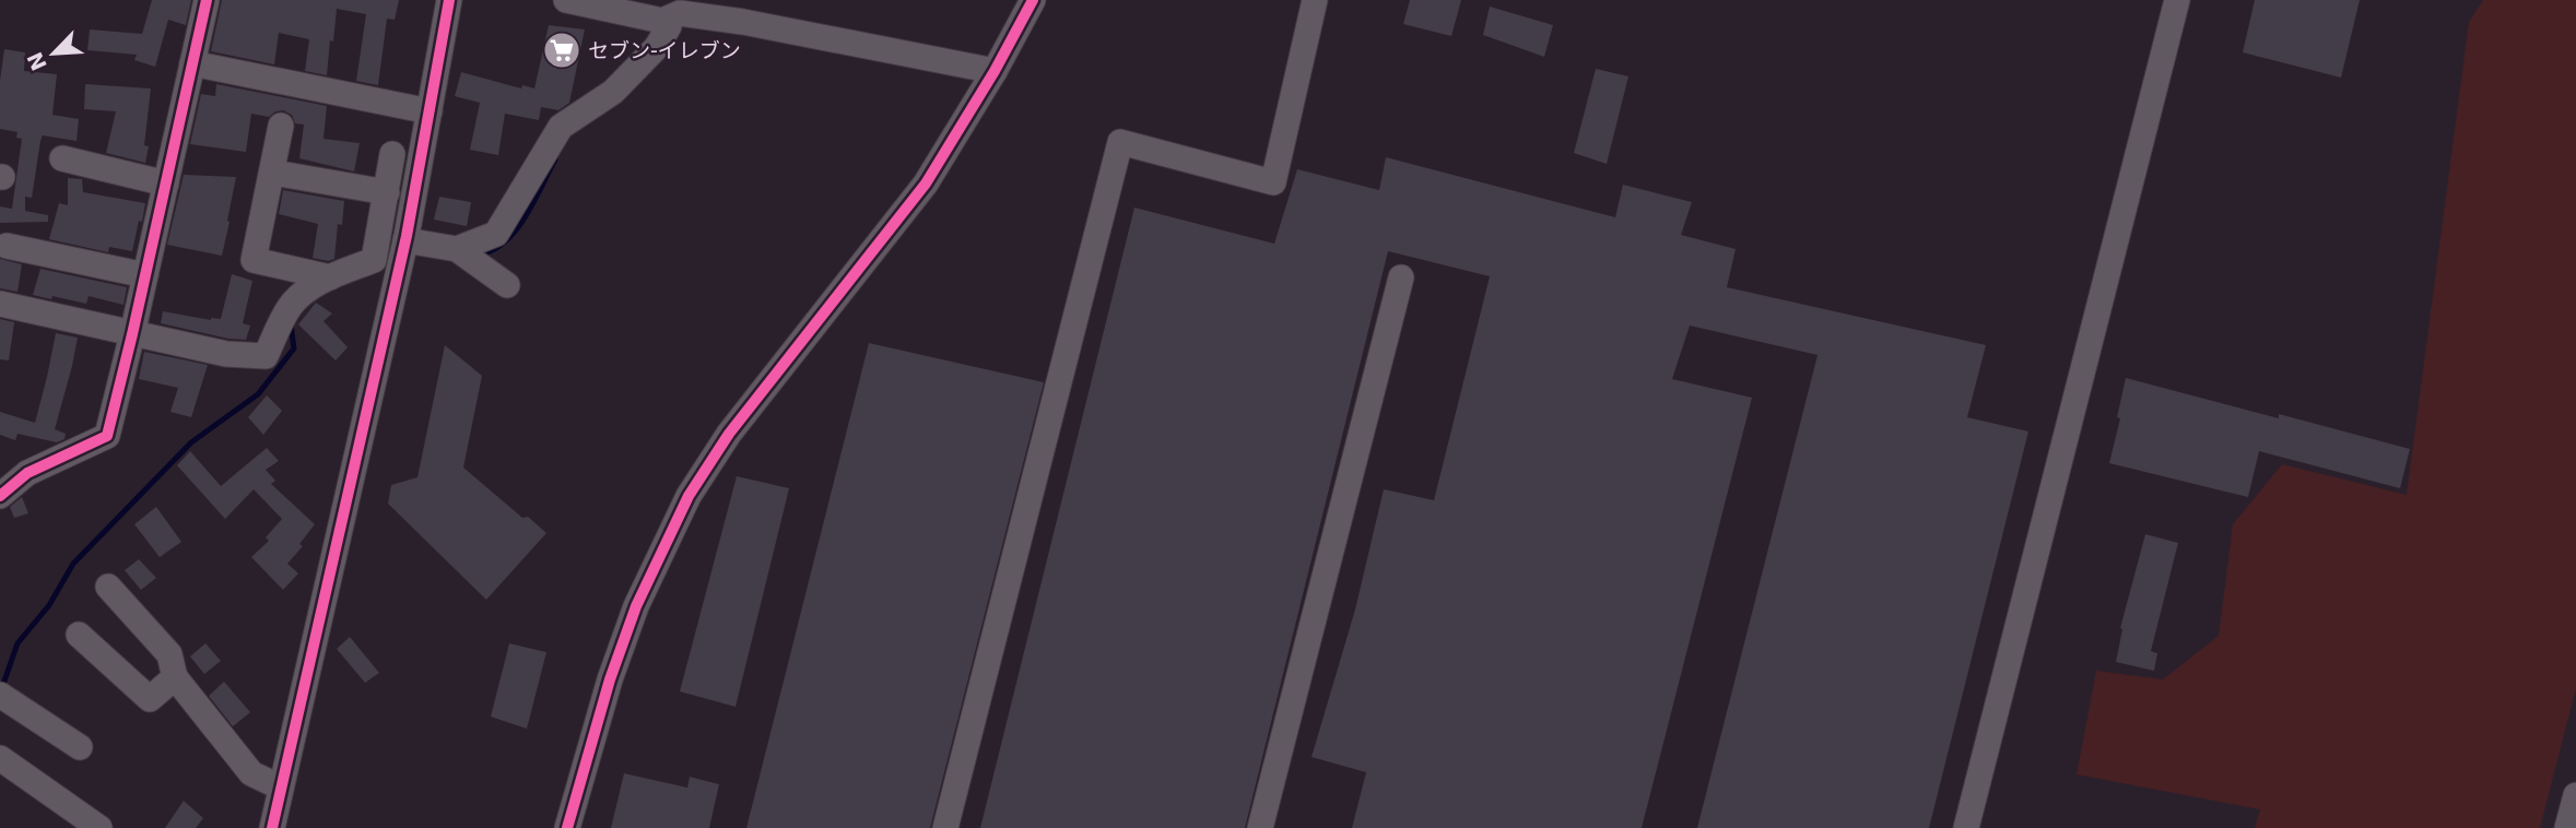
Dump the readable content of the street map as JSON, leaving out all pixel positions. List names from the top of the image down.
{
  "places": {
    "supermarket": ["セブン-イレブン"]
  },
  "north": "bottom left"
}
